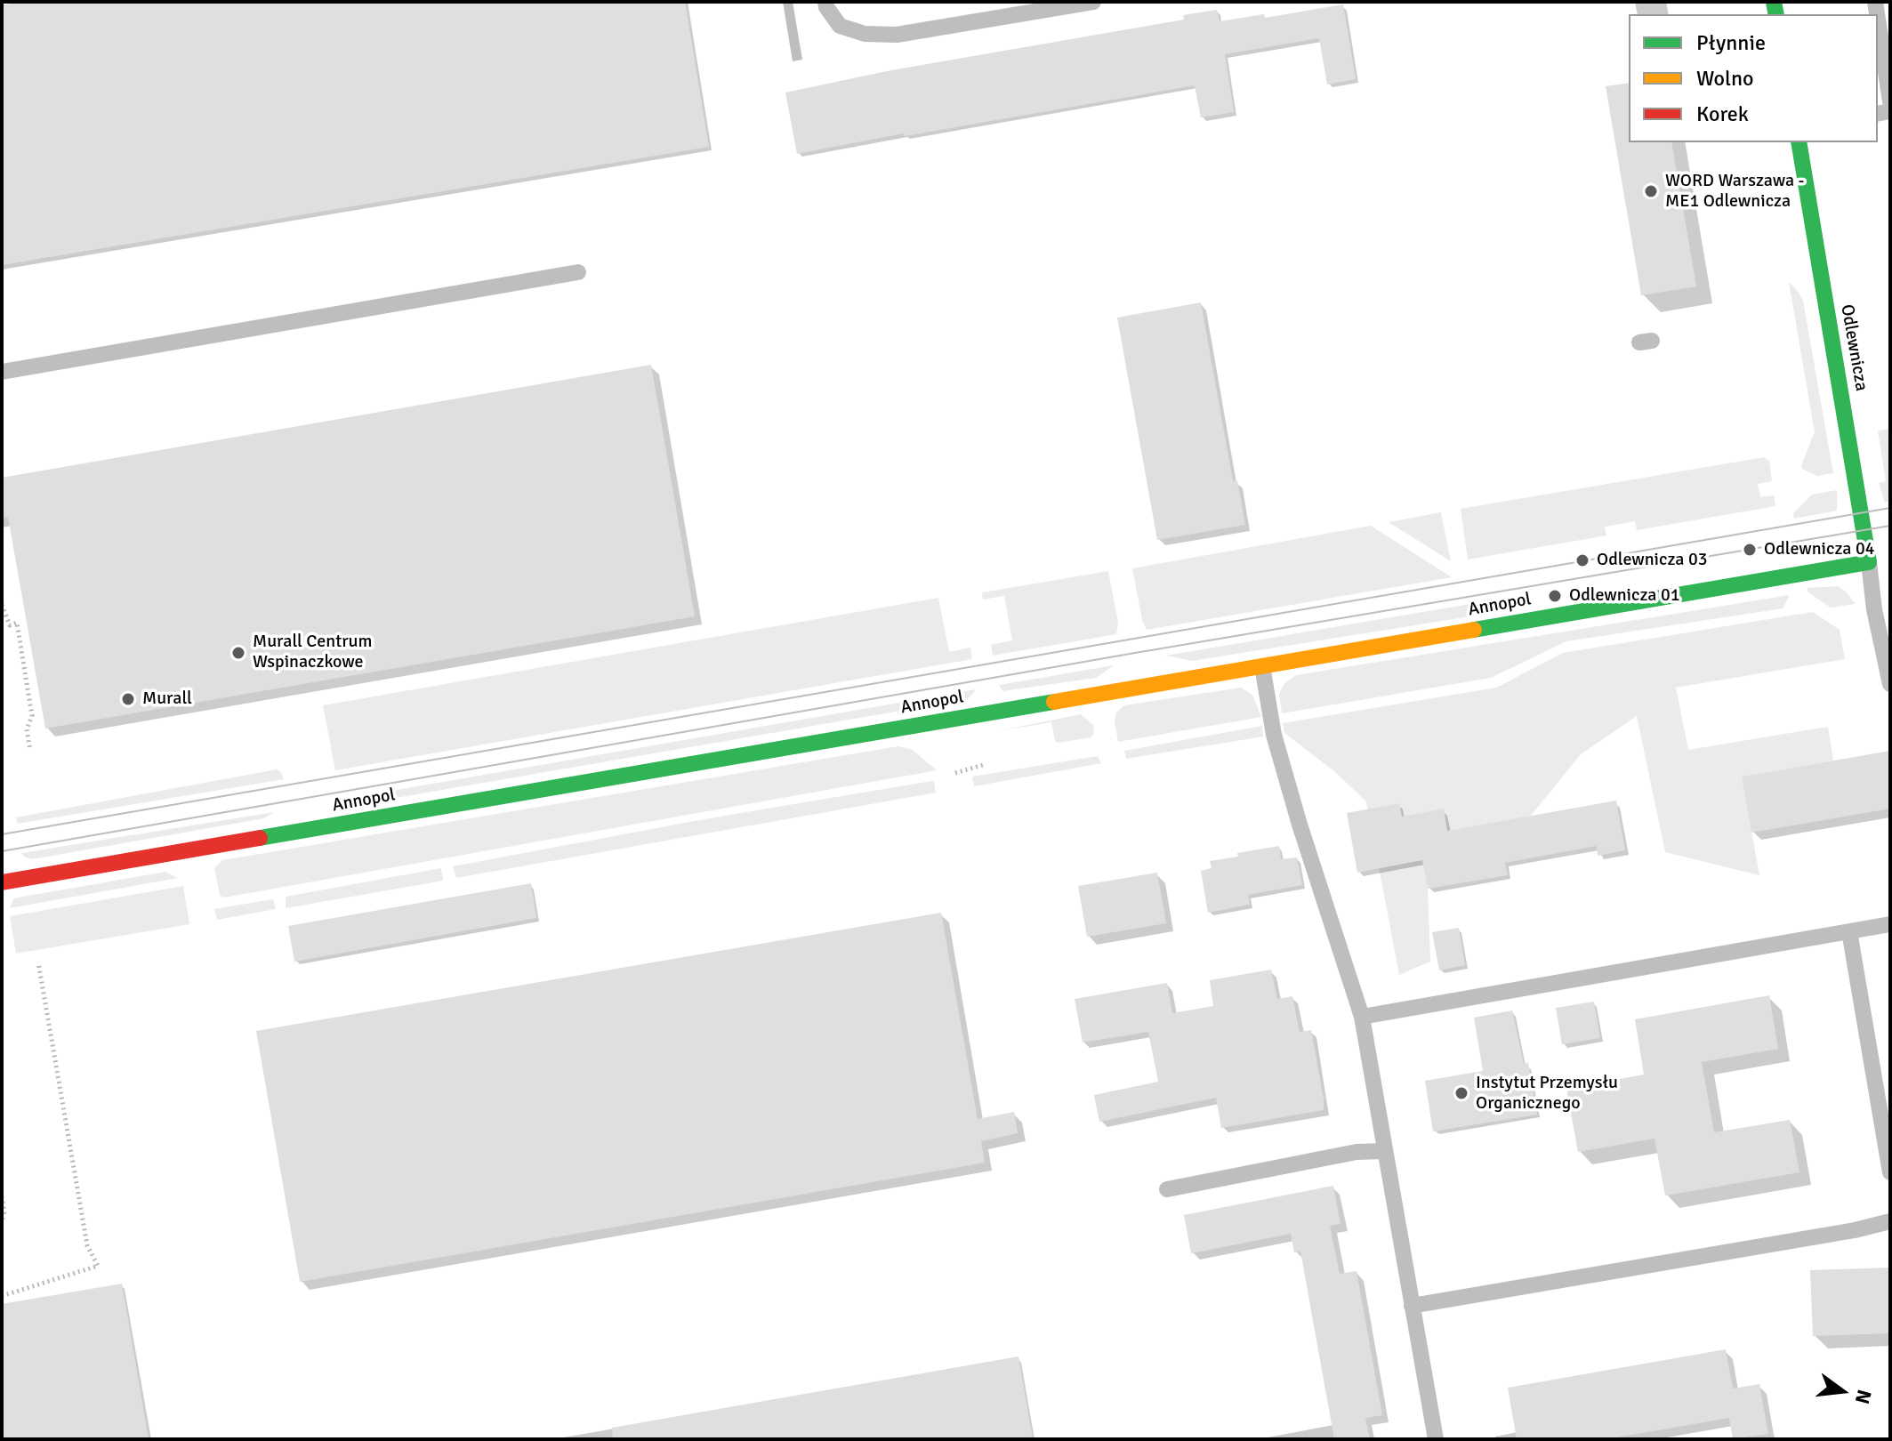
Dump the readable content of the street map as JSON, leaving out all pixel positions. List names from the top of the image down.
{
  "streets": {
    "street": ["Odlewnicza", "Annopol"]
  },
  "crossings": [
    ["Odlewnicza", "Annopol"]
  ],
  "places": [
    "WORD Warszawa - ME1 Odlewnicza",
    "Odlewnicza 04",
    "Odlewnicza 03",
    "Odlewnicza 01",
    "Murall Centrum Wspinaczkowe",
    "Murall",
    "Instytut Przemysłu Organicznego"
  ],
  "legend": ["Płynnie", "Wolno", "Korek"],
  "north": "right"
}
